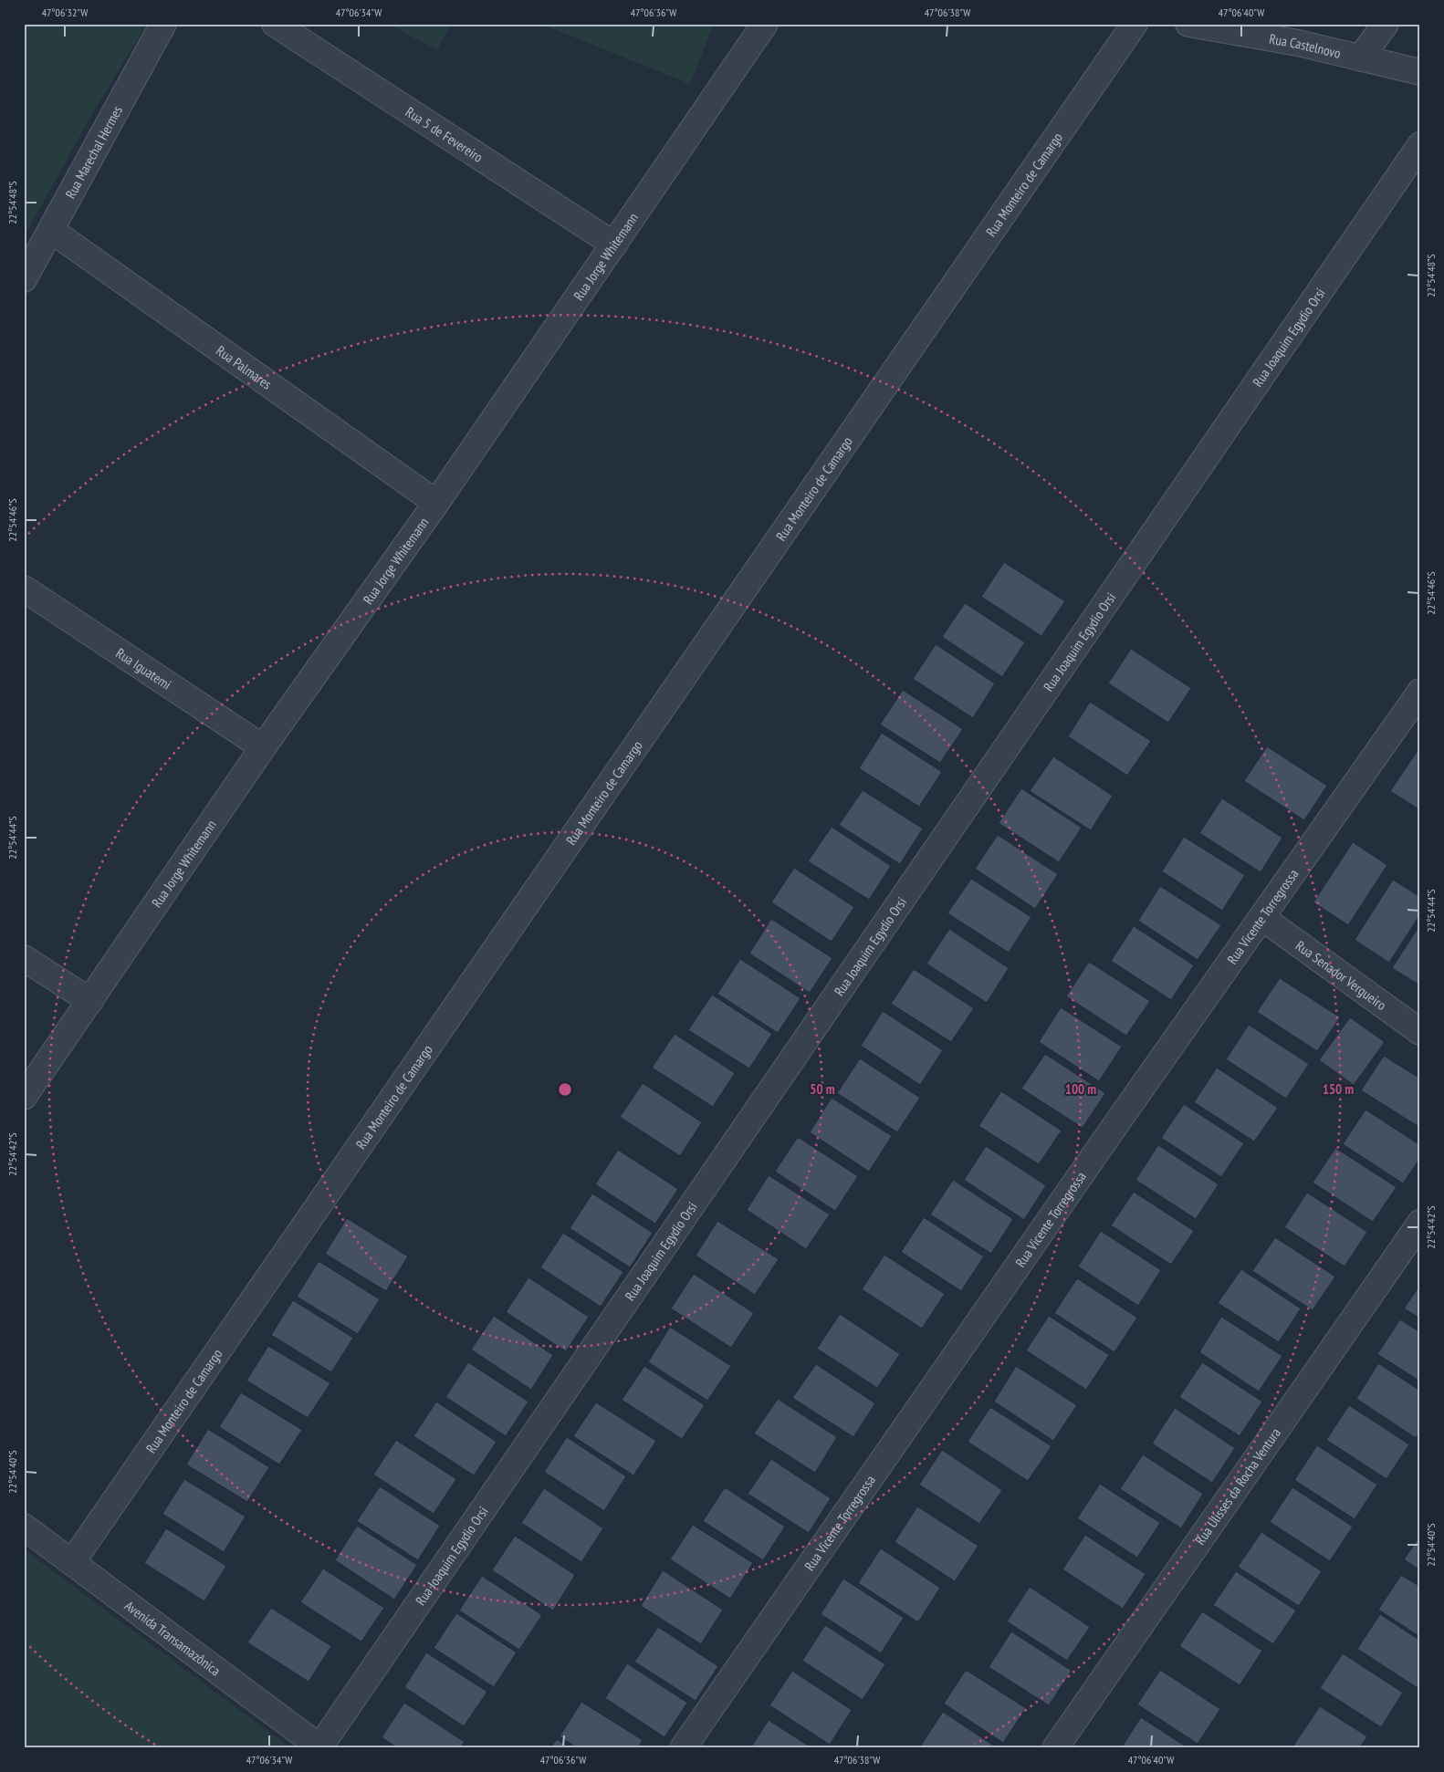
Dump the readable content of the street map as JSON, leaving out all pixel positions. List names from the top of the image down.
{
  "streets": {
    "street": [
      "Rua Castelnovo",
      "Rua 5 de Fevereiro",
      "Rua Marechal Hermes",
      "Rua Monteiro de Camargo",
      "Rua Jorge Whitemann",
      "Rua Joaquim Egydio Orsi",
      "Rua Palmares",
      "Rua Iguatemi",
      "Rua Vicente Torregrossa",
      "Rua Senador Vergueiro",
      "Rua Ulisses da Rocha Ventura",
      "Avenida Transamazônica"
    ]
  },
  "crossings": [
    ["Rua 5 de Fevereiro", "Rua Jorge Whitemann"],
    ["Rua Marechal Hermes", "Rua Palmares"],
    ["Rua Monteiro de Camargo", "Avenida Transamazônica"],
    ["Rua Jorge Whitemann", "Rua Palmares"],
    ["Rua Jorge Whitemann", "Rua Iguatemi"],
    ["Rua Joaquim Egydio Orsi", "Avenida Transamazônica"],
    ["Rua Vicente Torregrossa", "Rua Senador Vergueiro"]
  ],
  "coordinates": [
    "47°06'32\"W",
    "47°06'34\"W",
    "47°06'36\"W",
    "47°06'38\"W",
    "47°06'40\"W",
    "22°54'48\"S",
    "22°54'46\"S",
    "22°54'44\"S",
    "22°54'42\"S",
    "22°54'40\"S"
  ],
  "rings": ["50 m", "100 m", "150 m"]
}
